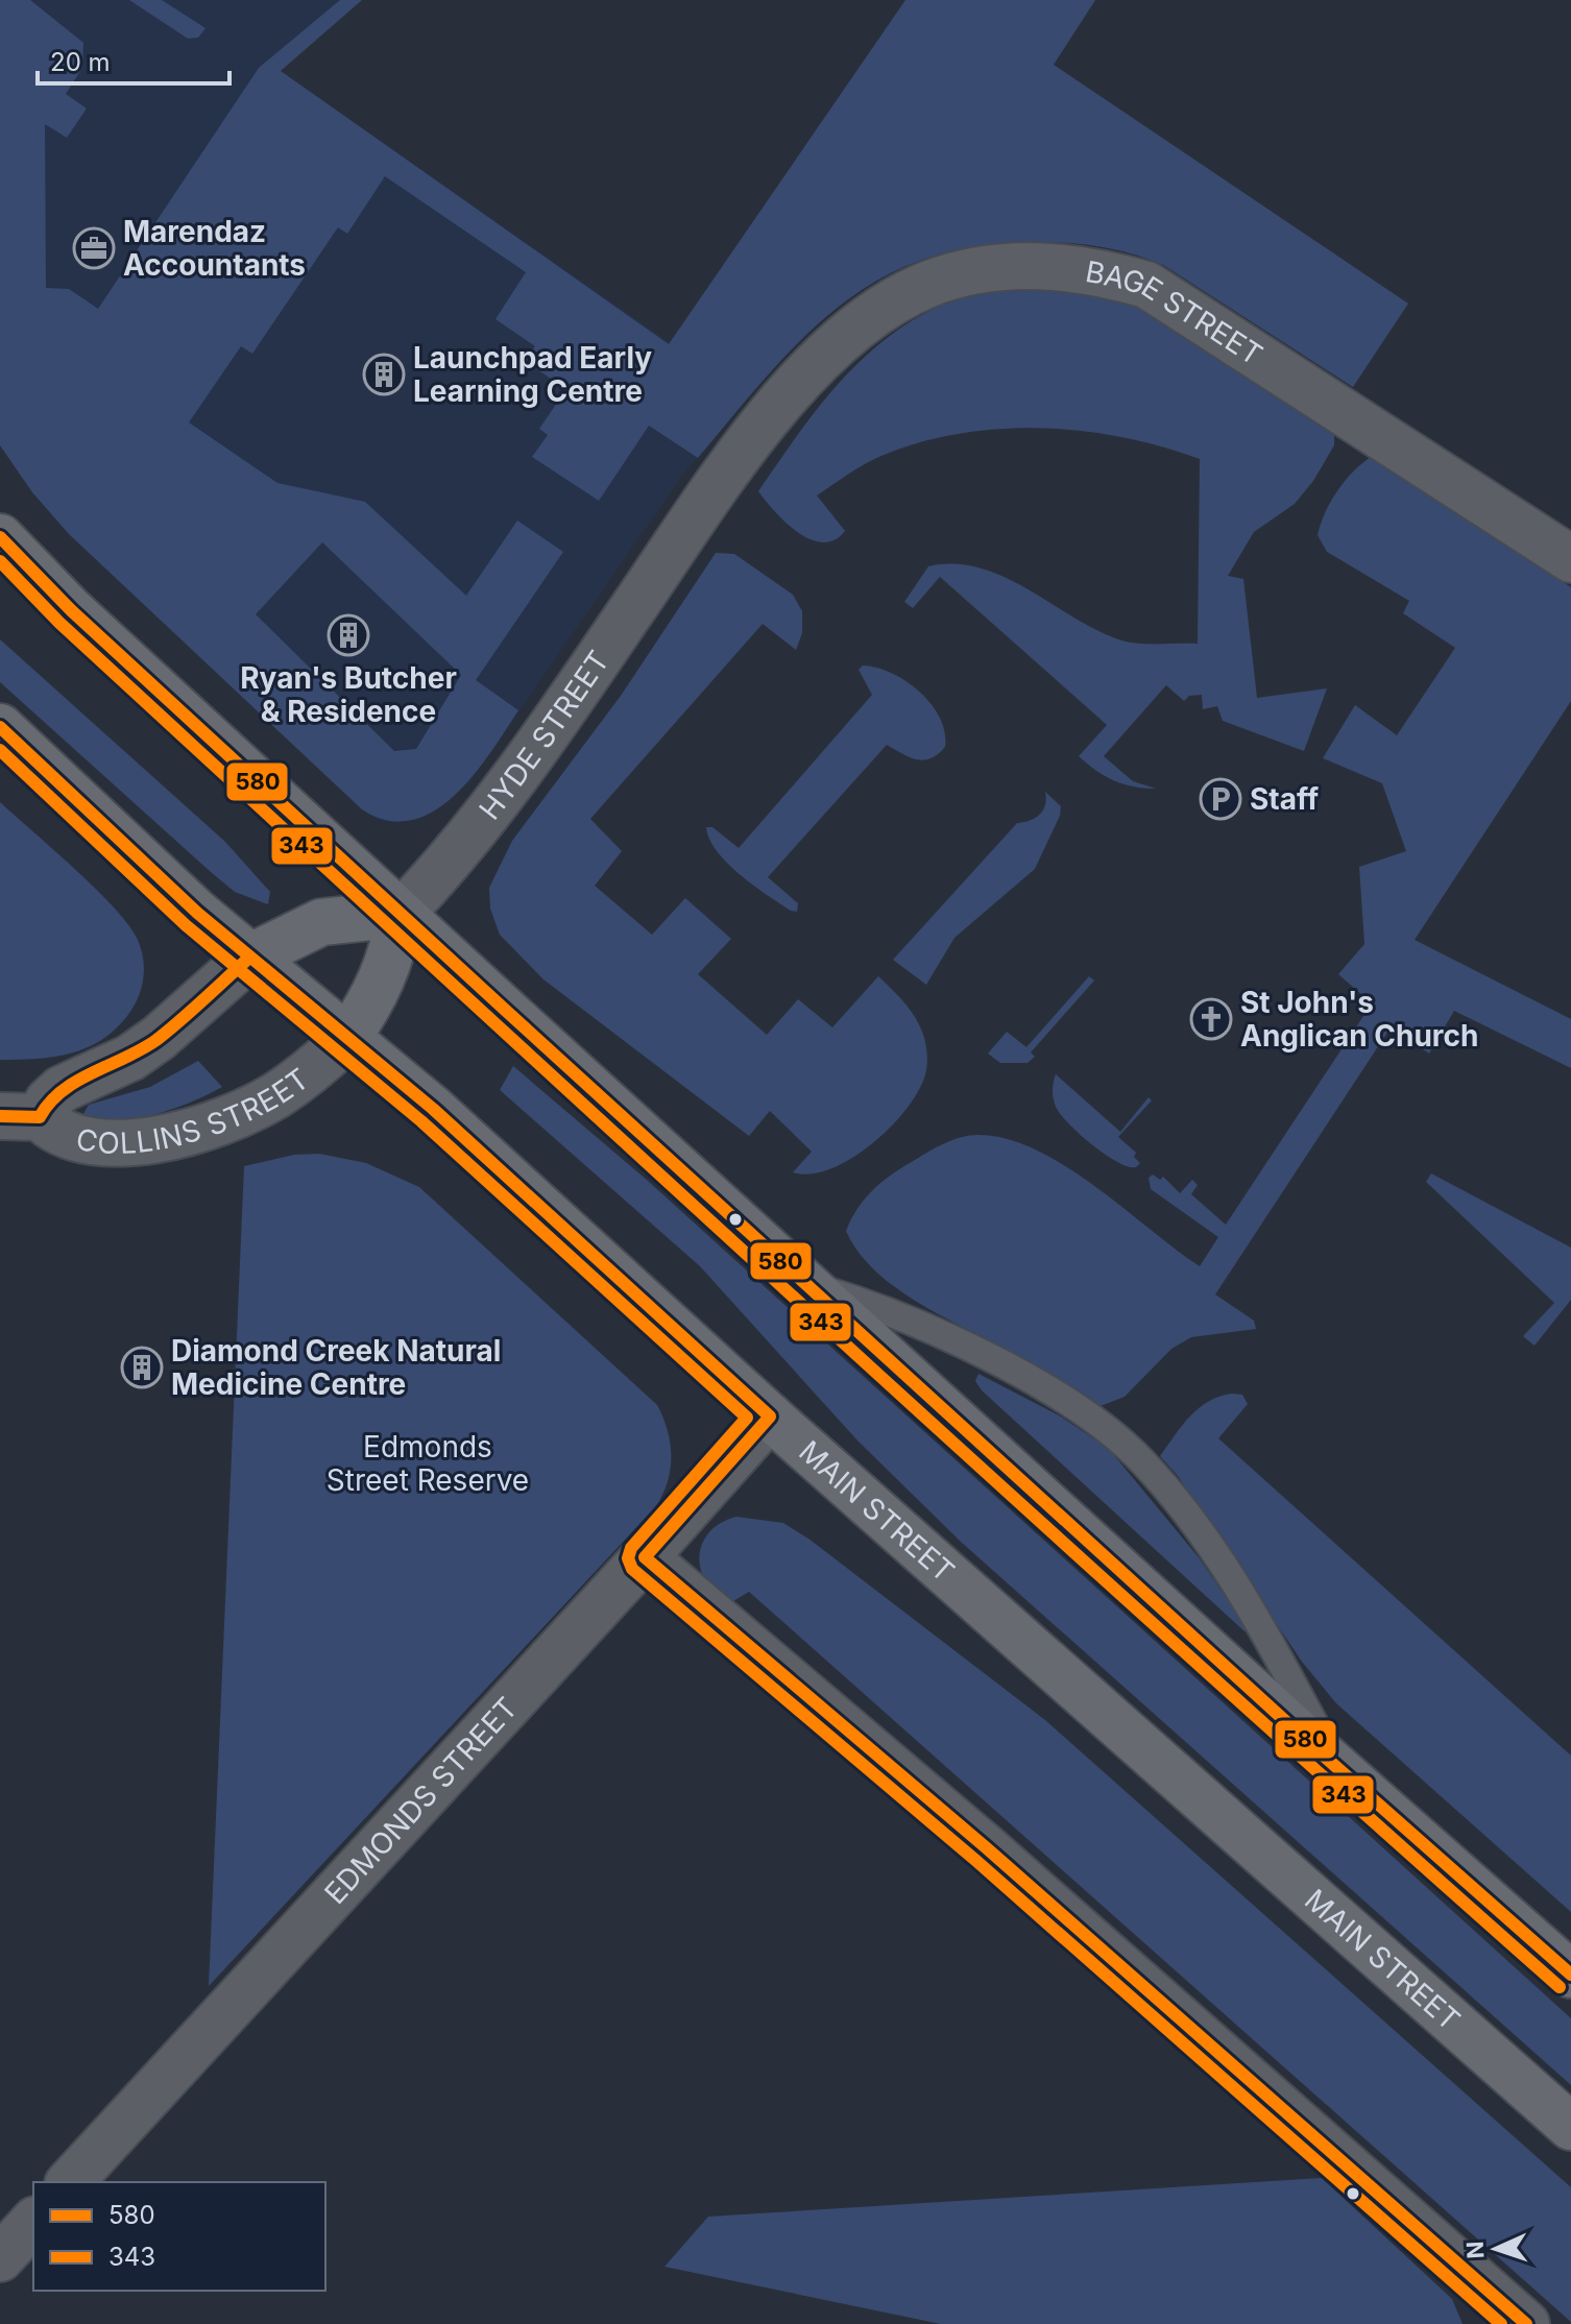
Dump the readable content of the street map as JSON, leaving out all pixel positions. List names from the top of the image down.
{
  "streets": {
    "main road": ["COLLINS STREET", "MAIN STREET"],
    "street": ["BAGE STREET", "HYDE STREET", "EDMONDS STREET"]
  },
  "crossings": [
    ["BAGE STREET", "HYDE STREET"],
    ["HYDE STREET", "COLLINS STREET"],
    ["COLLINS STREET", "MAIN STREET"],
    ["MAIN STREET", "EDMONDS STREET"]
  ],
  "parks": ["Edmonds Street Reserve"],
  "places": {
    "office": ["Marendaz Accountants"],
    "building": ["Launchpad Early Learning Centre", "Ryan's Butcher & Residence", "Diamond Creek Natural Medicine Centre"],
    "parking": ["Staff"],
    "church": ["St John's Anglican Church"]
  },
  "lines": ["transit line 580", "transit line 343"],
  "legend": ["580", "343"],
  "scale_bar": "20 m",
  "north": "left"
}
